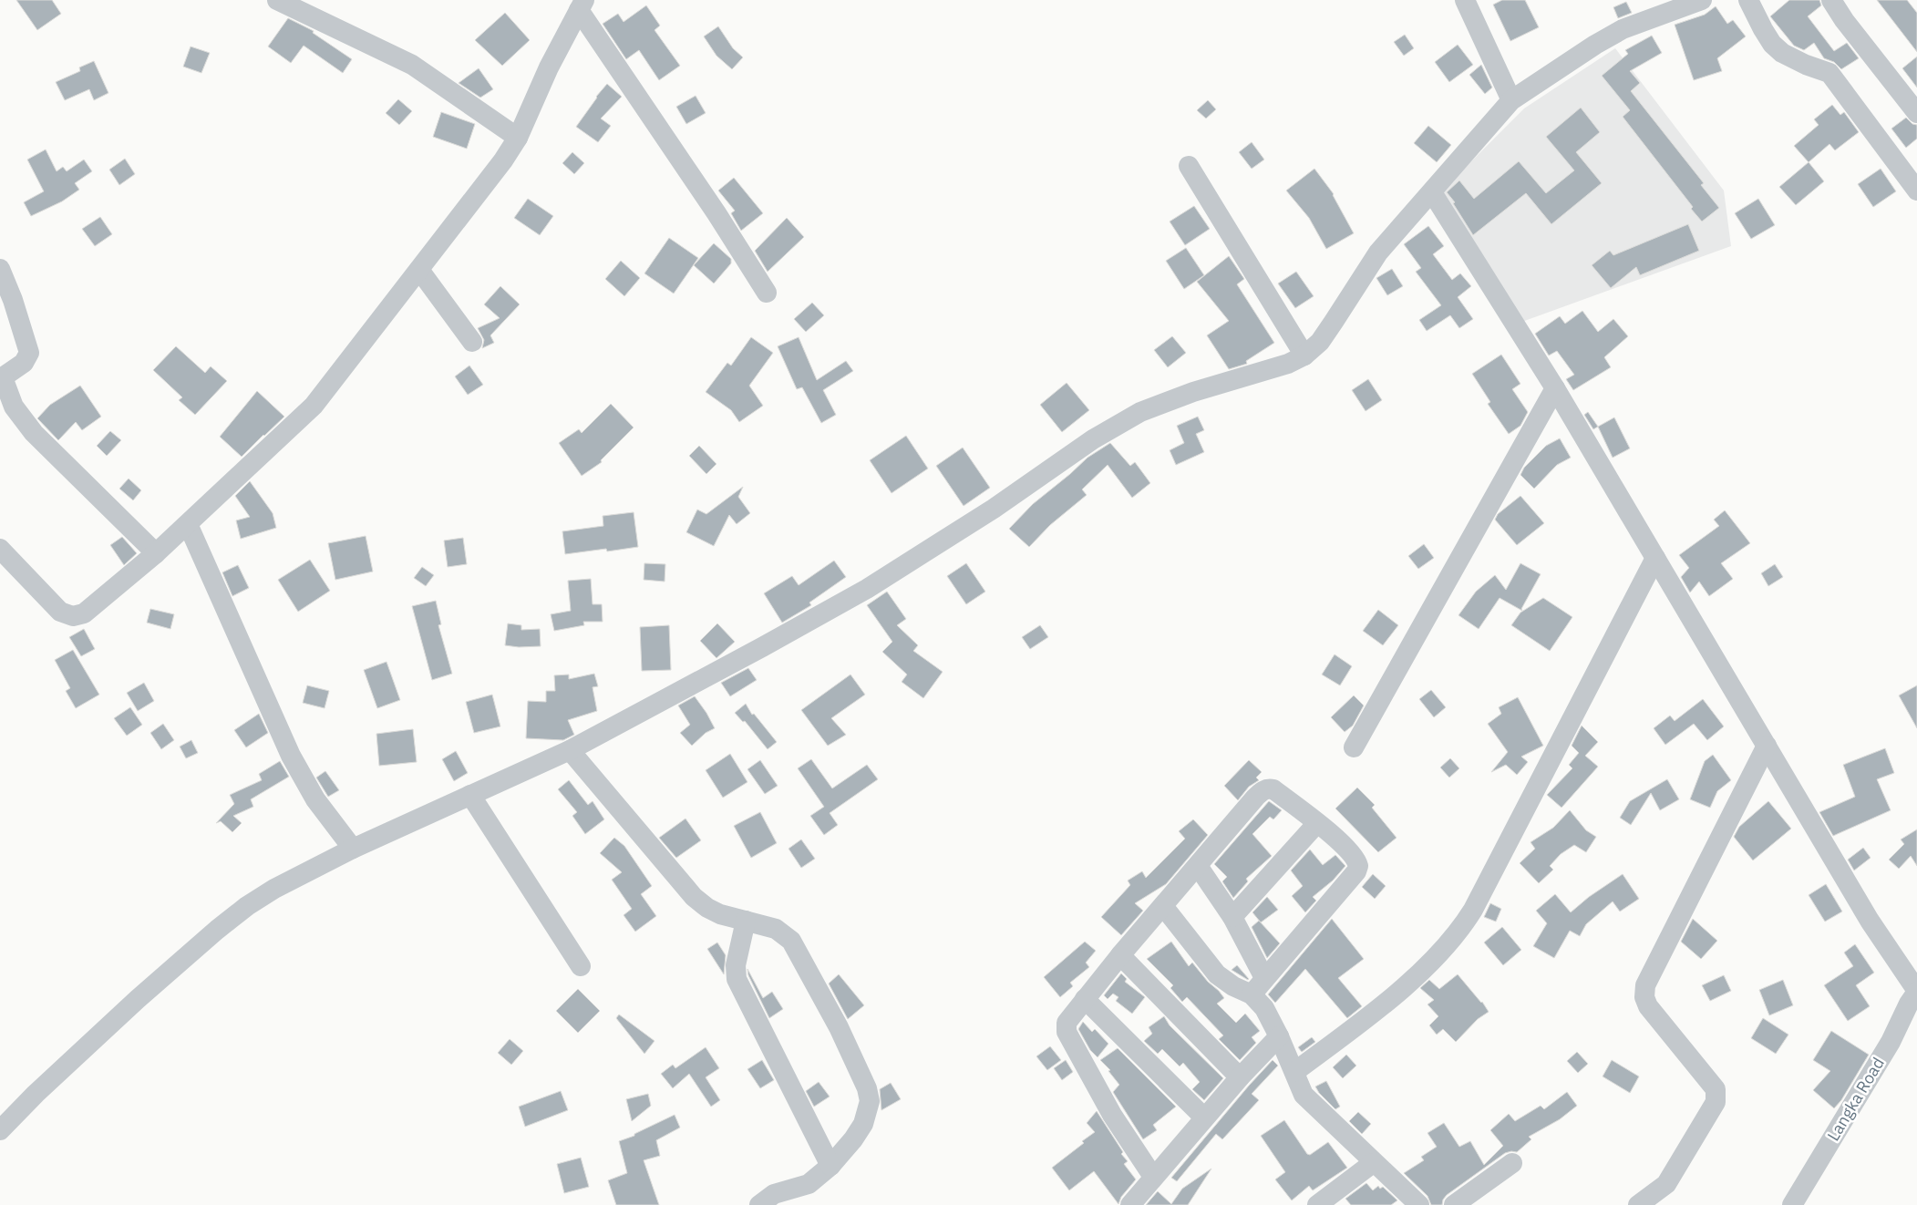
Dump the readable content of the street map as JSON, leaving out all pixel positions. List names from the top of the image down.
{
  "streets": {
    "street": ["Langka Road"]
  }
}
